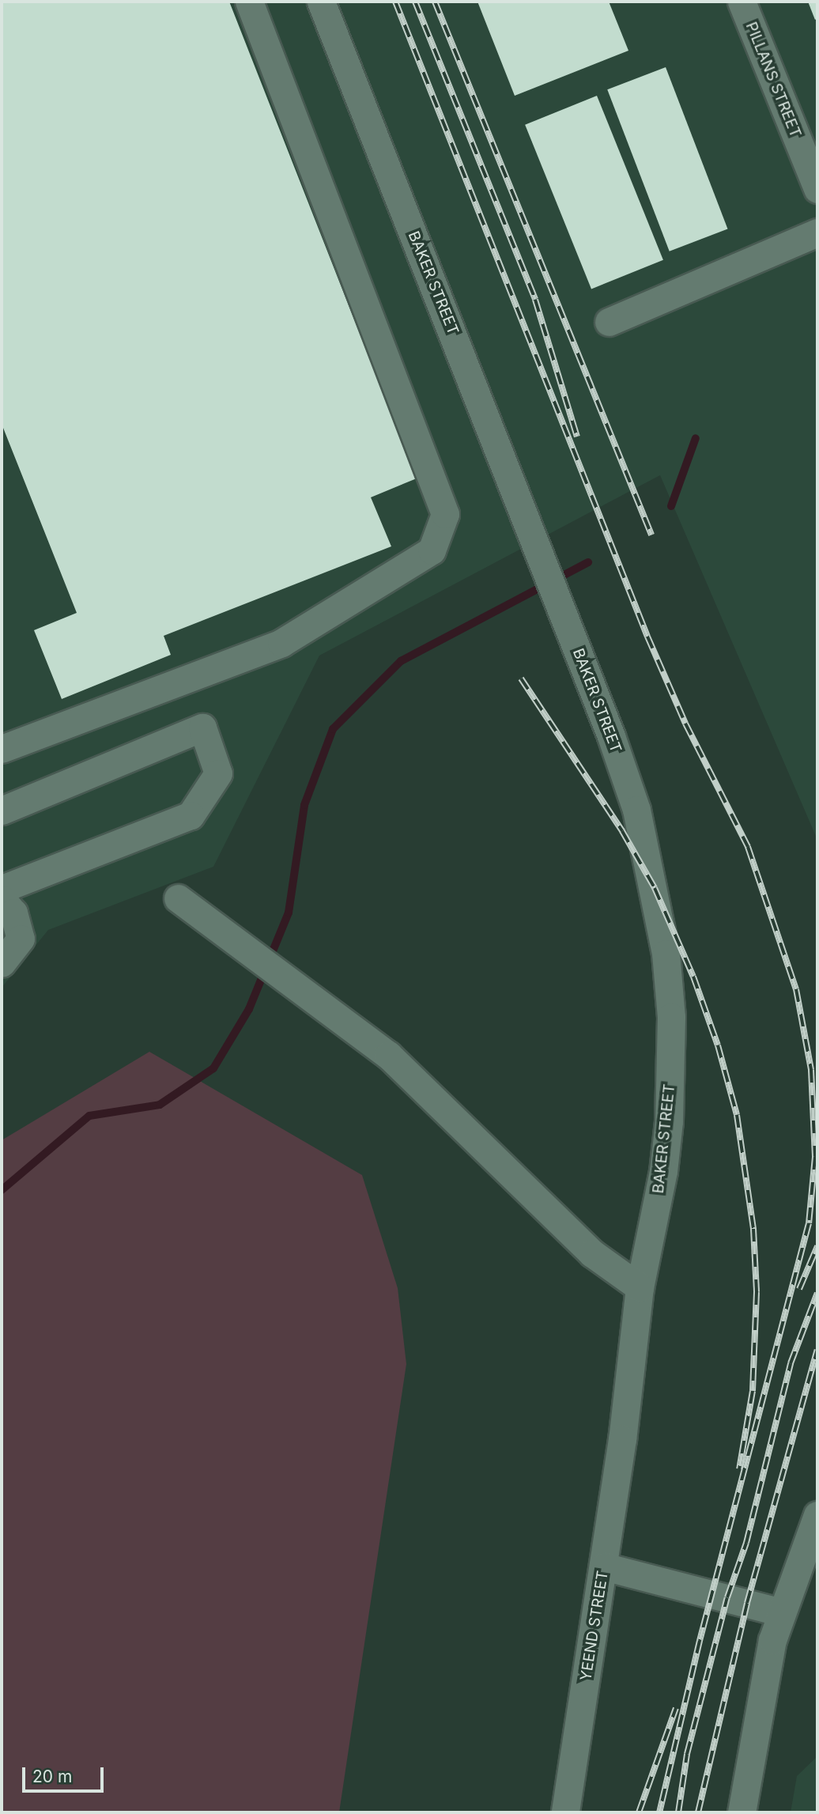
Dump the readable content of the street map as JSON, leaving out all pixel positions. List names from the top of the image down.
{
  "streets": {
    "street": ["PILLANS STREET", "BAKER STREET", "YEEND STREET"]
  },
  "crossings": [
    ["BAKER STREET", "YEEND STREET"]
  ],
  "scale_bar": "20 m"
}
